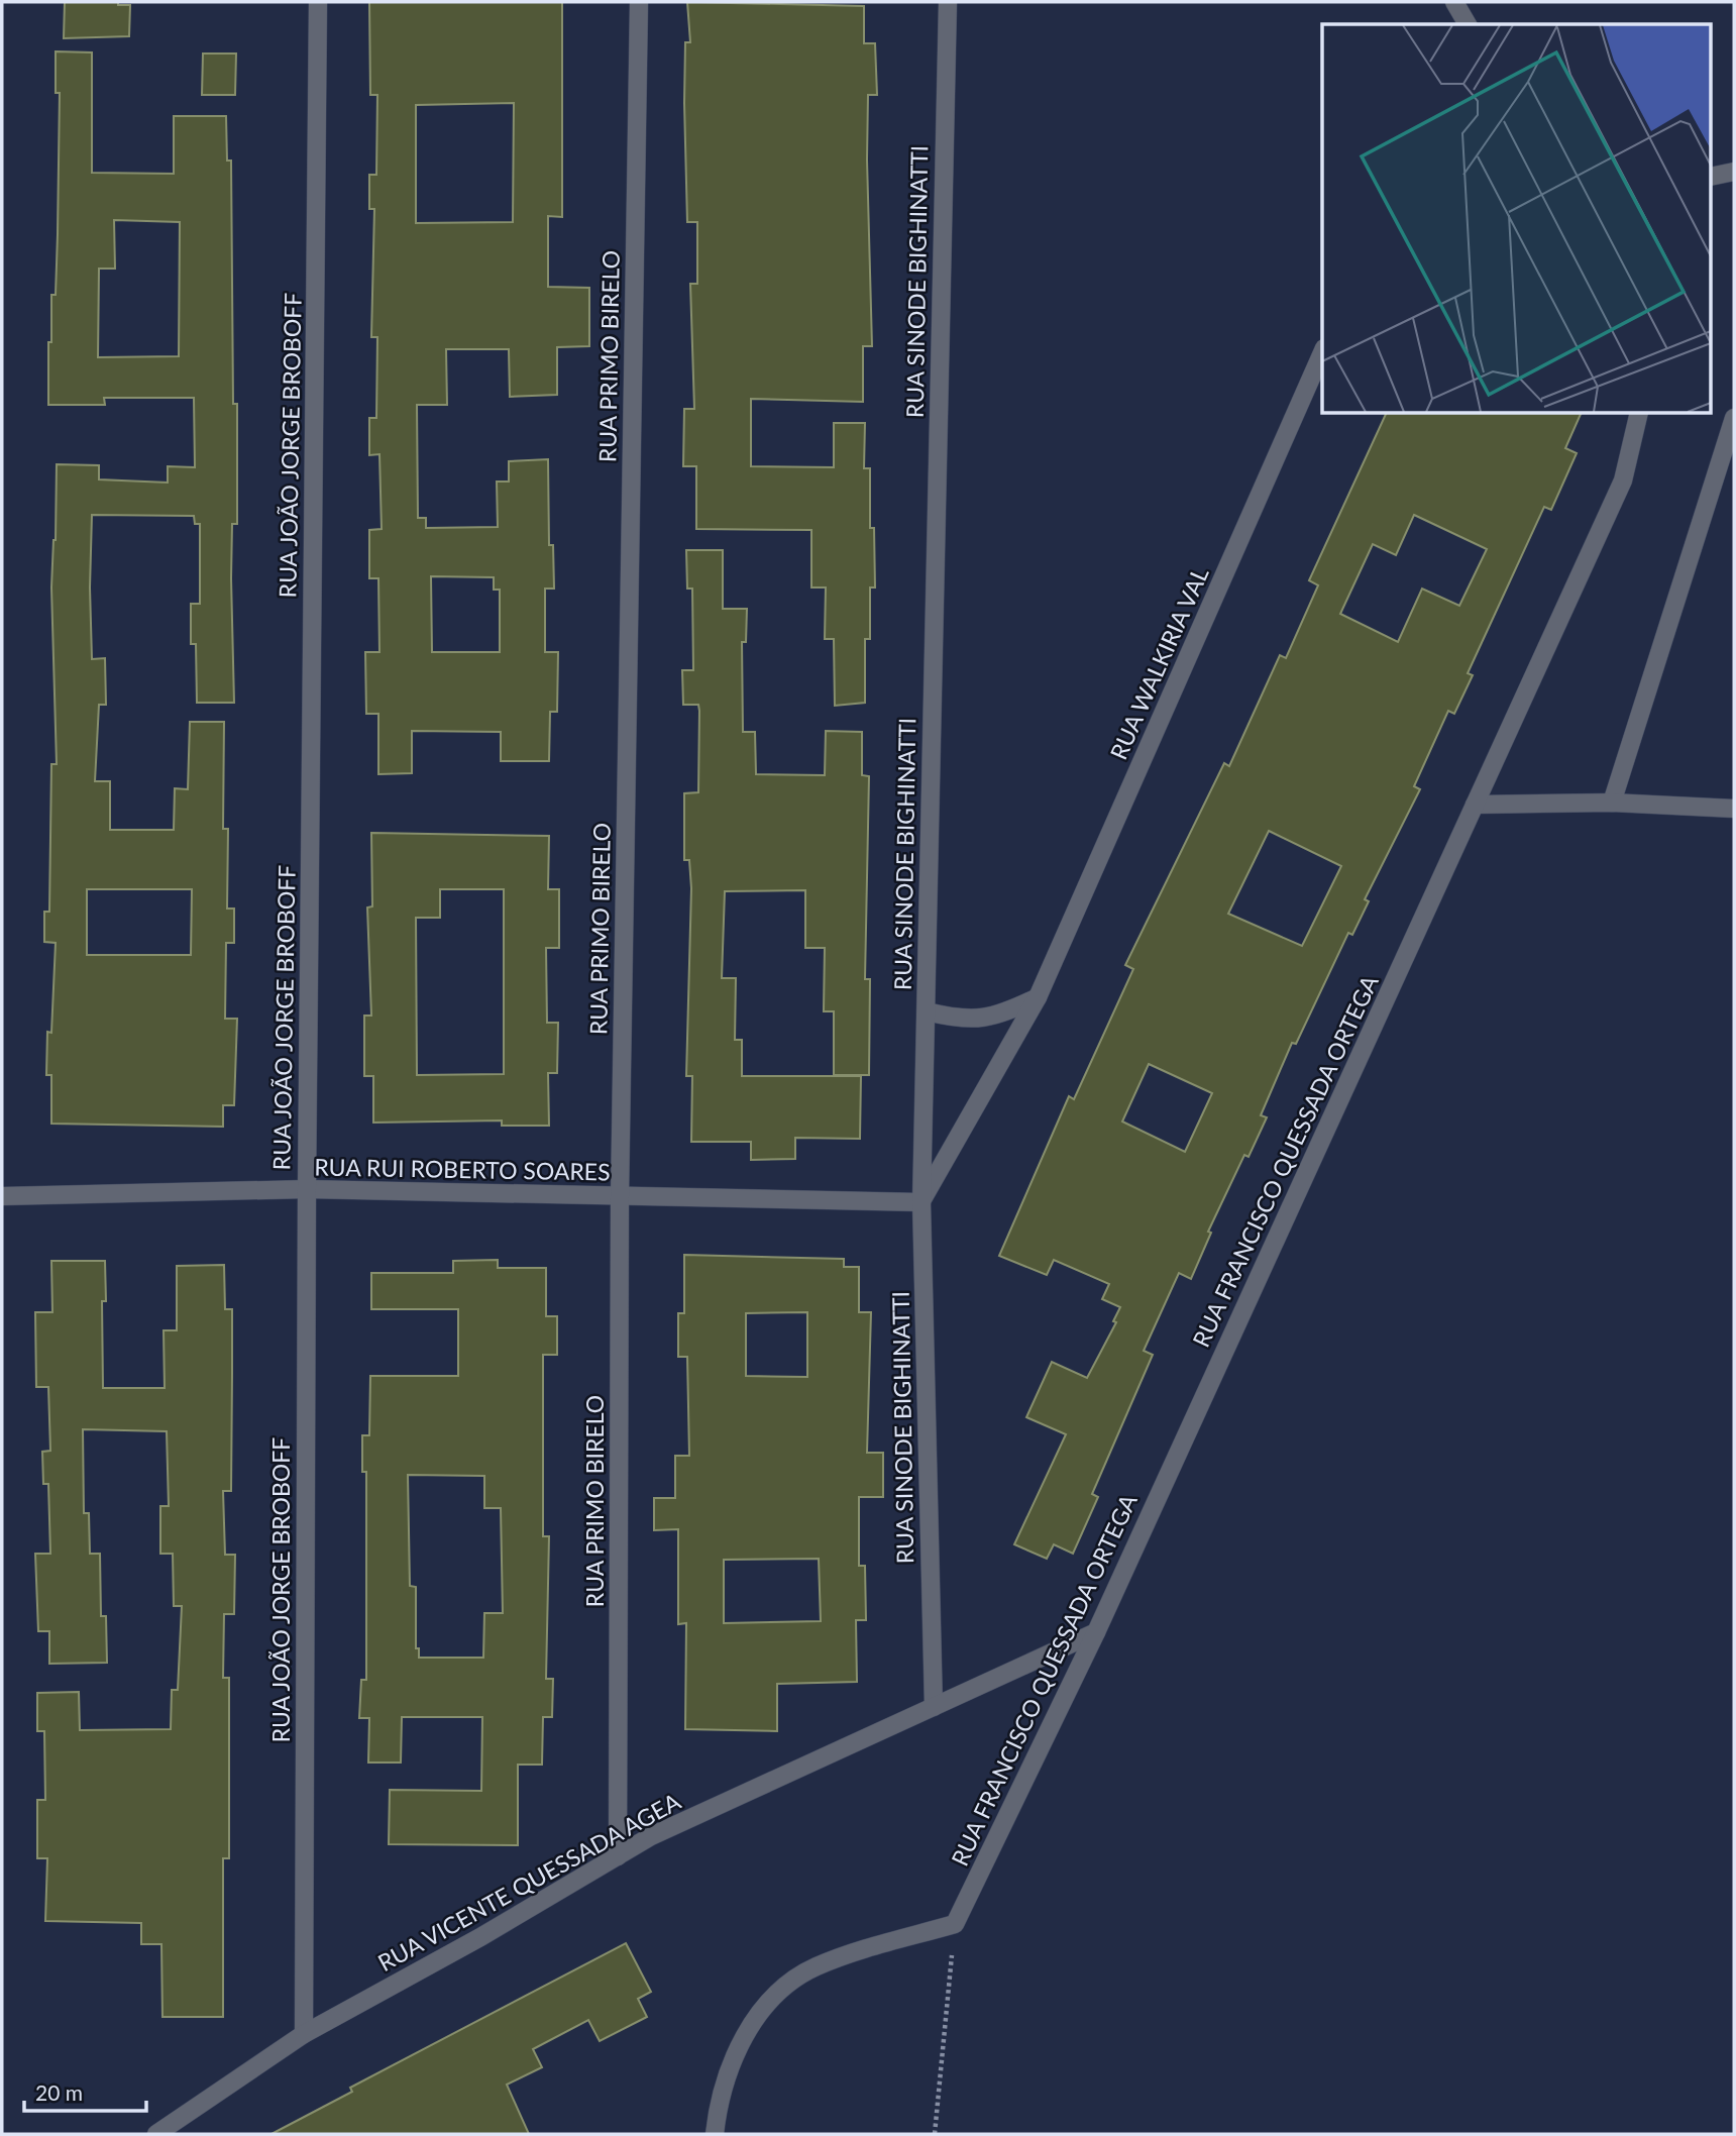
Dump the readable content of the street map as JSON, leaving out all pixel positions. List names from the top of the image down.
{
  "streets": {
    "street": [
      "RUA SINODE BIGHINATTI",
      "RUA PRIMO BIRELO",
      "RUA JOÃO JORGE BROBOFF",
      "RUA WALKIRIA VAL",
      "RUA FRANCISCO QUESSADA ORTEGA",
      "RUA RUI ROBERTO SOARES",
      "RUA VICENTE QUESSADA AGEA"
    ]
  },
  "crossings": [
    ["RUA SINODE BIGHINATTI", "RUA WALKIRIA VAL"],
    ["RUA SINODE BIGHINATTI", "RUA RUI ROBERTO SOARES"],
    ["RUA SINODE BIGHINATTI", "RUA VICENTE QUESSADA AGEA"],
    ["RUA PRIMO BIRELO", "RUA RUI ROBERTO SOARES"],
    ["RUA PRIMO BIRELO", "RUA VICENTE QUESSADA AGEA"],
    ["RUA JOÃO JORGE BROBOFF", "RUA RUI ROBERTO SOARES"],
    ["RUA JOÃO JORGE BROBOFF", "RUA VICENTE QUESSADA AGEA"],
    ["RUA WALKIRIA VAL", "RUA RUI ROBERTO SOARES"],
    ["RUA FRANCISCO QUESSADA ORTEGA", "RUA VICENTE QUESSADA AGEA"]
  ],
  "scale_bar": "20 m"
}
